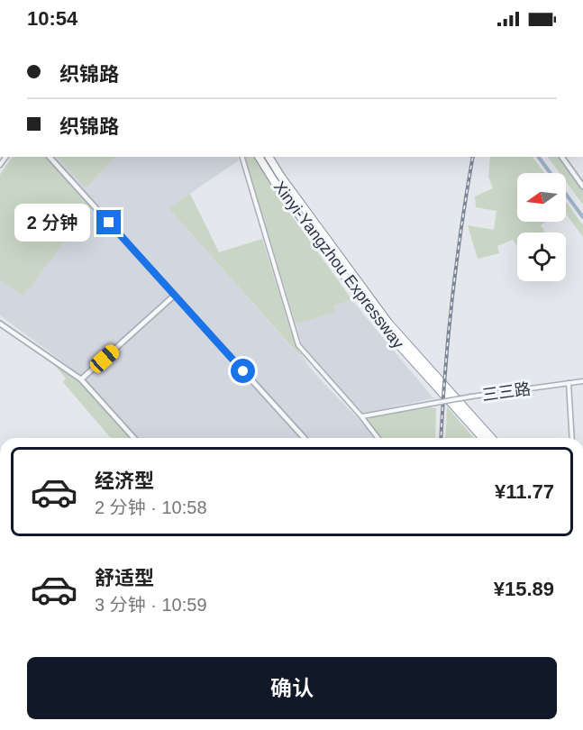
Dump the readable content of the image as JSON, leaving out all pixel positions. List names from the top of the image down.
{
  "streets": {
    "highway": ["Xinyi-Yangzhou Expressway"],
    "street": ["三三路"]
  },
  "north": "left",
  "page": {
    "status": "10:54",
    "banner": ["织锦路", "织锦路"],
    "bubble": "2 分钟",
    "list": [
      {
        "name": "经济型",
        "note": "2 分钟 · 10:58",
        "value": "¥11.77"
      },
      {
        "name": "舒适型",
        "note": "3 分钟 · 10:59",
        "value": "¥15.89"
      }
    ],
    "buttons": "确认"
  }
}
